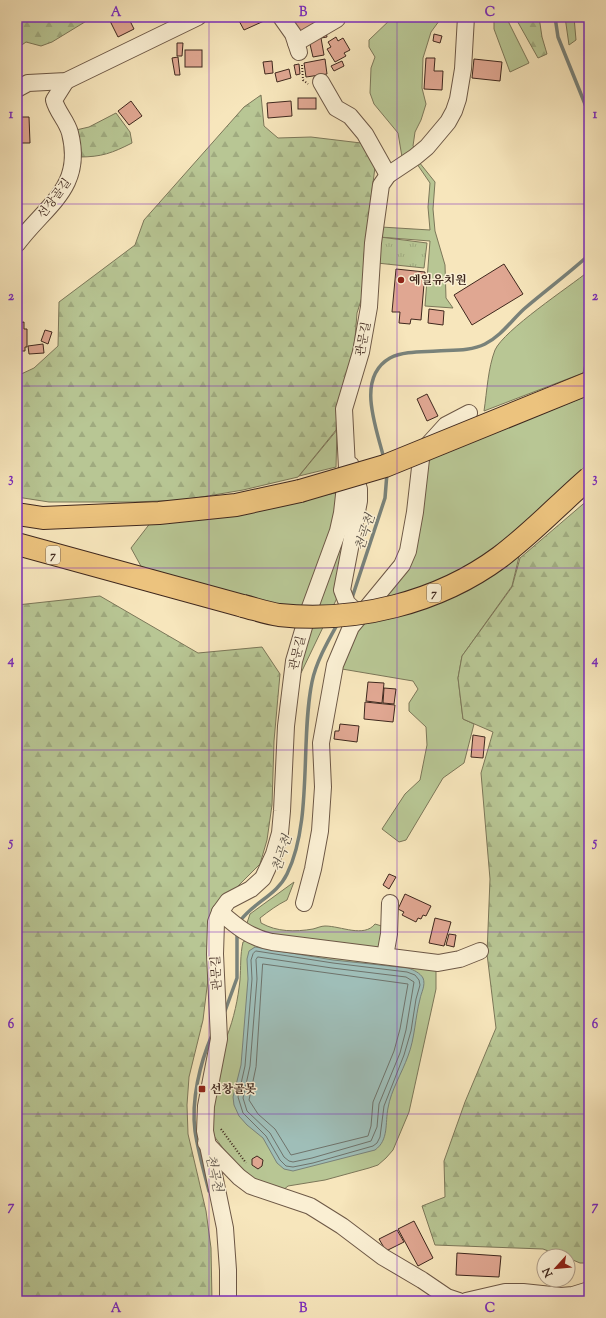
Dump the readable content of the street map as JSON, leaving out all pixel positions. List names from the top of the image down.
{
  "streets": {
    "highway": ["7"],
    "street": ["선장골길", "관문길"]
  },
  "water": ["천곡천"],
  "places": {
    "other": ["예일유치원"],
    "transit": ["선창골못"]
  },
  "north": "bottom left",
  "grid": {
    "columns": ["A", "B", "C"],
    "rows": [
      "1",
      "2",
      "3",
      "4",
      "5",
      "6",
      "7"
    ]
  }
}
